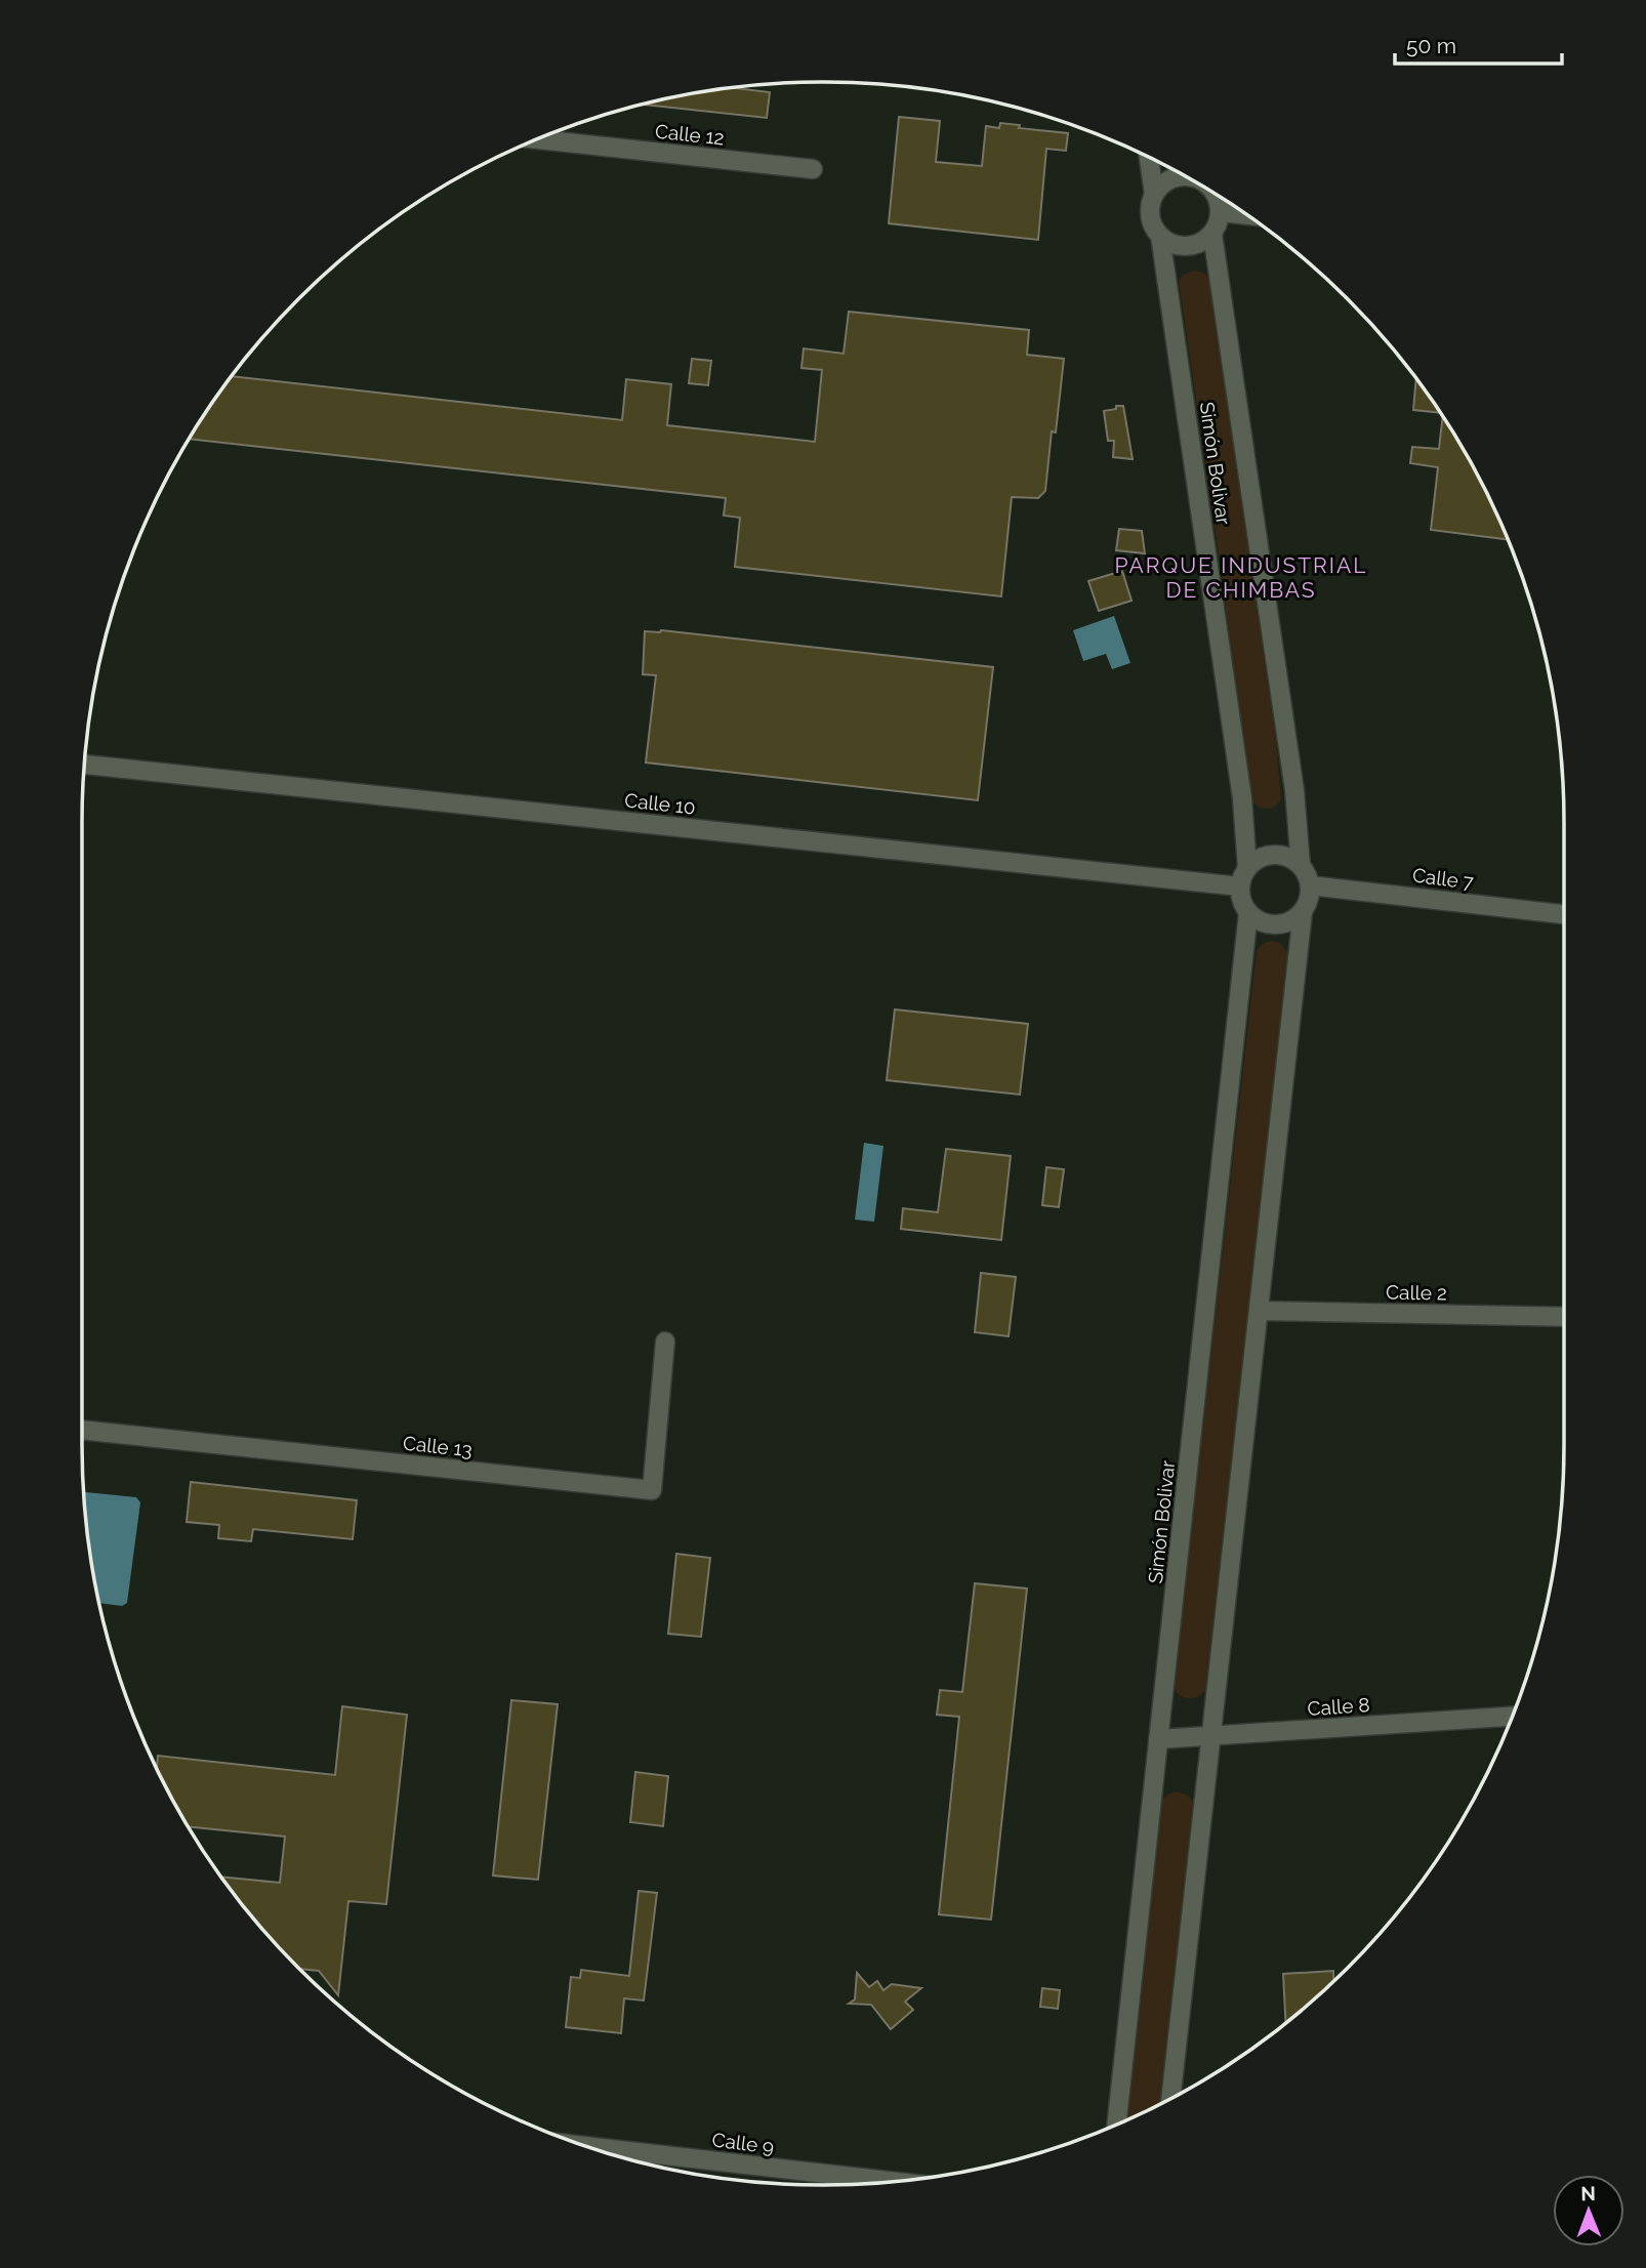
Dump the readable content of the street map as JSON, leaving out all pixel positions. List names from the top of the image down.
{
  "streets": {
    "street": [
      "Calle 12",
      "Simón Bolivar",
      "Calle 10",
      "Calle 7",
      "Calle 2",
      "Calle 13",
      "Calle 8",
      "Calle 9"
    ]
  },
  "crossings": [
    ["Simón Bolivar", "Calle 10"],
    ["Simón Bolivar", "Calle 7"],
    ["Simón Bolivar", "Calle 8"],
    ["Calle 10", "Calle 7"]
  ],
  "districts": ["PARQUE INDUSTRIAL DE CHIMBAS"],
  "scale_bar": "50 m",
  "north": "top"
}
